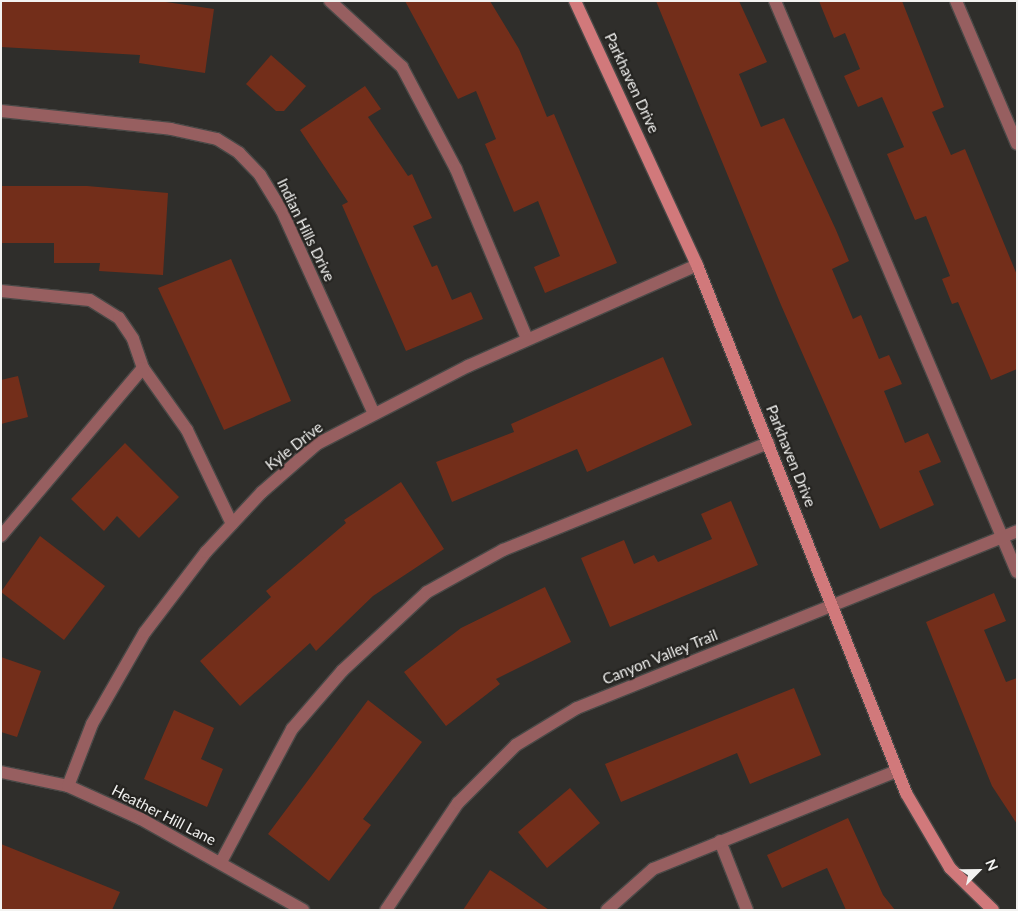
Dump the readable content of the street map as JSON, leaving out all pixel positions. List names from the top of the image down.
{
  "streets": {
    "street": [
      "Parkhaven Drive",
      "Indian Hills Drive",
      "Kyle Drive",
      "Canyon Valley Trail",
      "Heather Hill Lane"
    ]
  },
  "crossings": [
    ["Parkhaven Drive", "Kyle Drive"],
    ["Parkhaven Drive", "Canyon Valley Trail"],
    ["Indian Hills Drive", "Kyle Drive"],
    ["Kyle Drive", "Heather Hill Lane"]
  ],
  "north": "top right"
}
